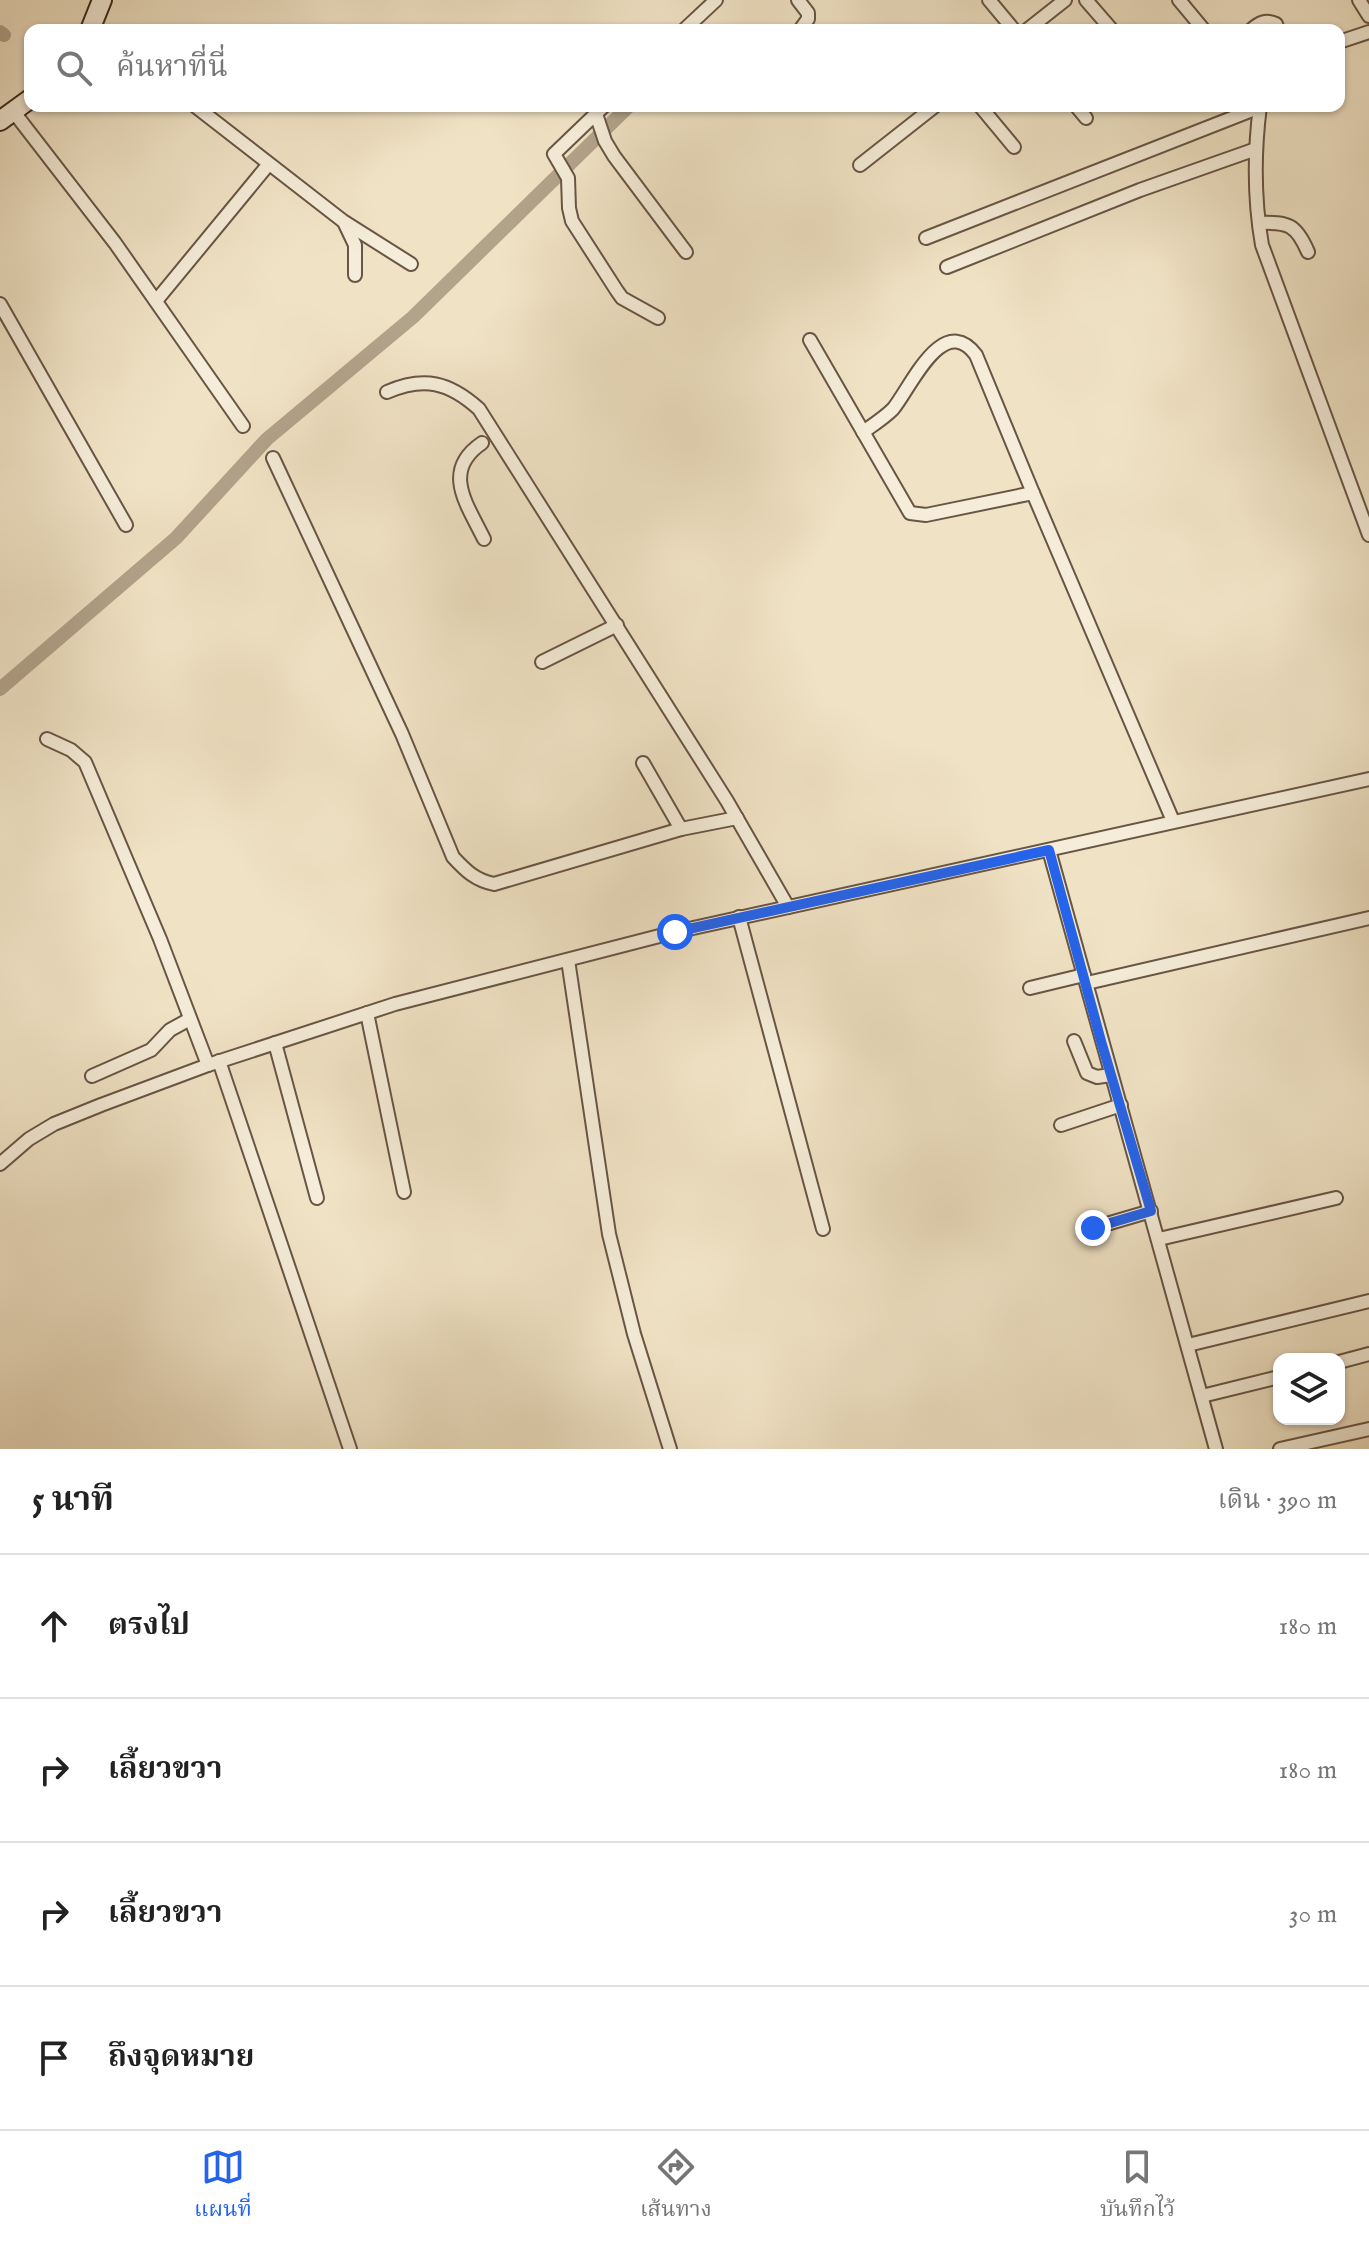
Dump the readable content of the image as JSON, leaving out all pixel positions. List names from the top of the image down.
{
  "page": {
    "search": "ค้นหาที่นี่",
    "heading": ["5 นาที", "เดิน · 390 m"],
    "list": [
      ["ตรงไป", "180 m"],
      ["เลี้ยวขวา", "180 m"],
      ["เลี้ยวขวา", "30 m"],
      "ถึงจุดหมาย"
    ],
    "nav": ["แผนที่", "เส้นทาง", "บันทึกไว้"]
  }
}
